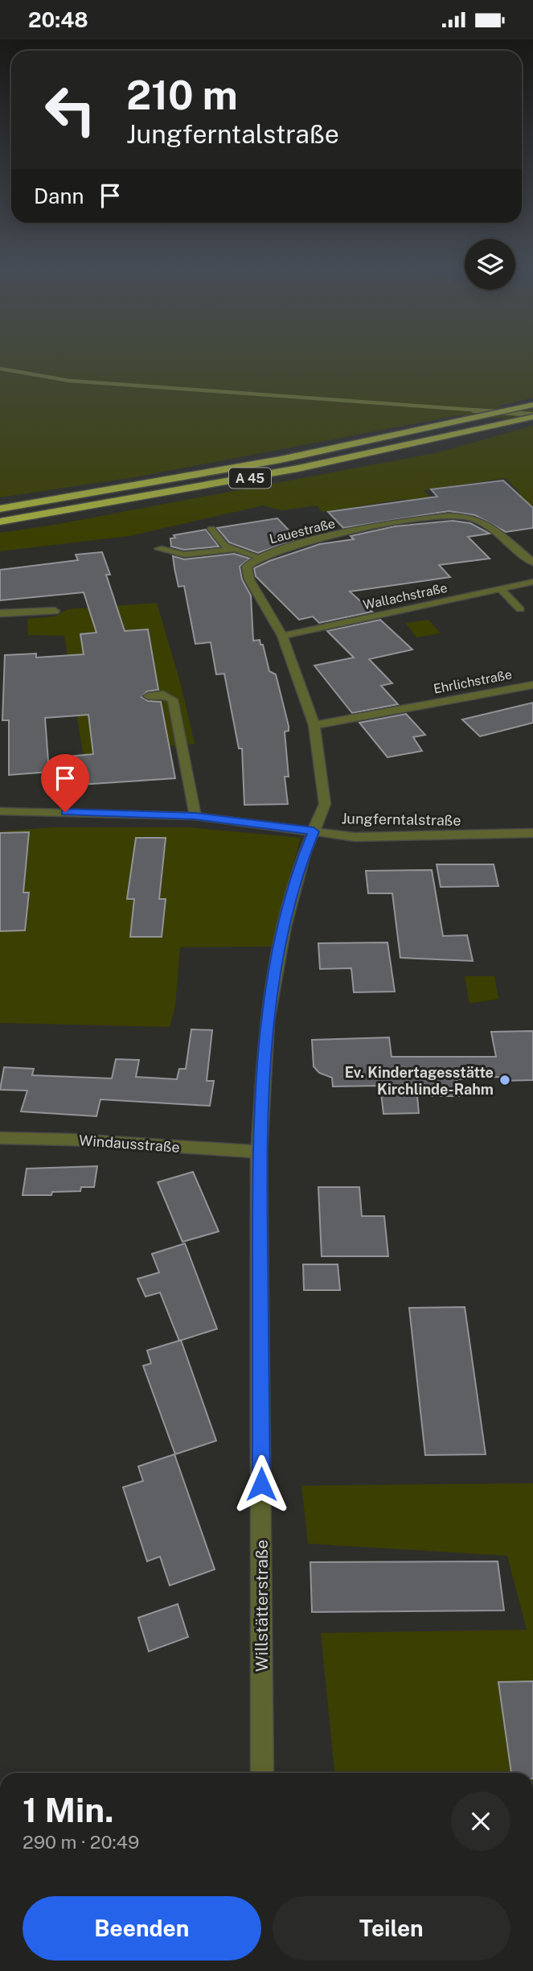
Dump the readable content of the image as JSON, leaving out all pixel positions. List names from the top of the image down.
{
  "streets": {
    "highway": ["A 45"],
    "street": [
      "Lauestraße",
      "Wallachstraße",
      "Ehrlichstraße",
      "Jungferntalstraße",
      "Windausstraße",
      "Willstätterstraße"
    ]
  },
  "crossings": [
    ["Lauestraße", "Wallachstraße"],
    ["Lauestraße", "Ehrlichstraße"],
    ["Lauestraße", "Jungferntalstraße"],
    ["Lauestraße", "Willstätterstraße"],
    ["Jungferntalstraße", "Willstätterstraße"],
    ["Windausstraße", "Willstätterstraße"]
  ],
  "places": ["Ev. Kindertagesstätte Kirchlinde-Rahm"],
  "page": {
    "status": "20:48",
    "turn": ["210 m", "Jungferntalstraße"],
    "then": "Dann",
    "heading": ["1 Min.", "290 m · 20:49"],
    "buttons": ["Beenden", "Teilen"]
  }
}
